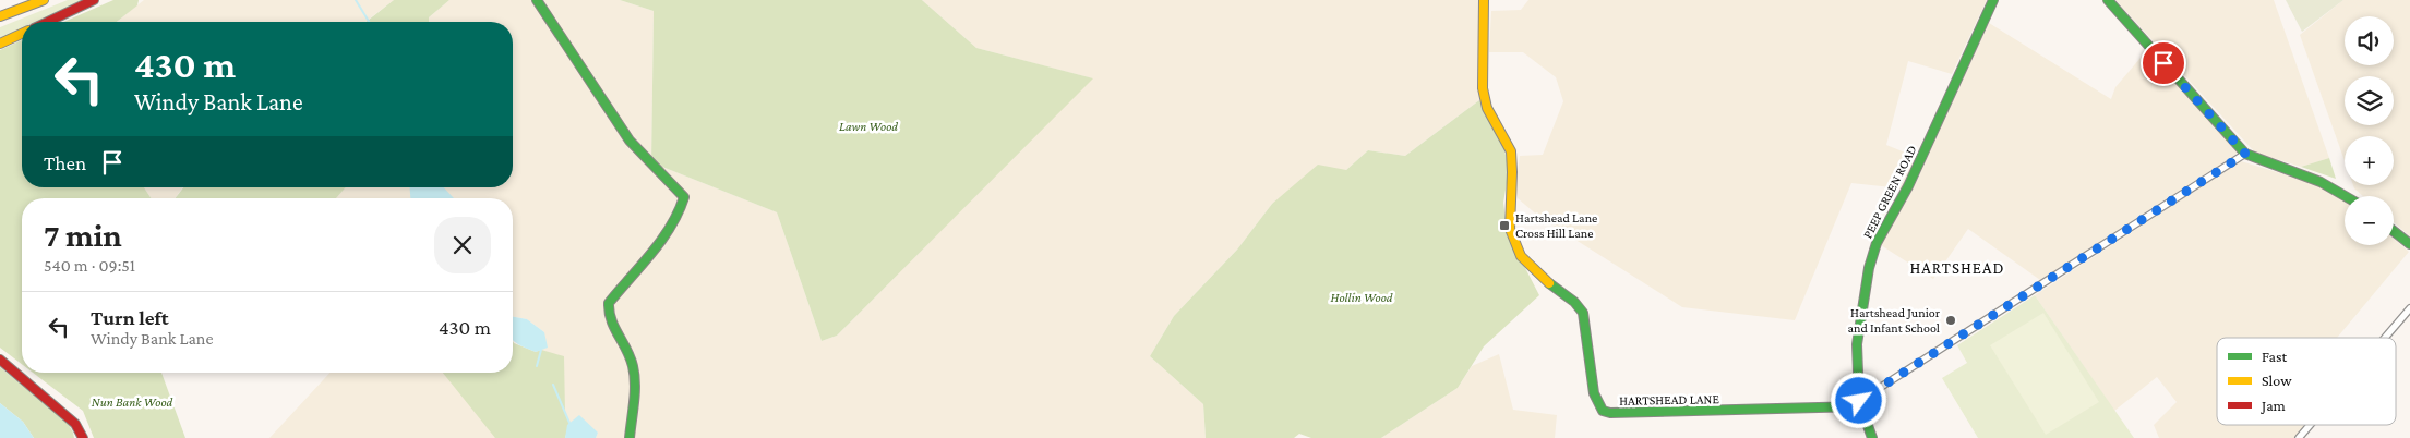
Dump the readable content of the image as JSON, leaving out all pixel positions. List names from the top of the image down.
{
  "streets": {
    "main road": ["PEEP GREEN ROAD", "HARTSHEAD LANE"]
  },
  "crossings": [
    ["PEEP GREEN ROAD", "HARTSHEAD LANE"]
  ],
  "districts": ["HARTSHEAD"],
  "parks": ["Lawn Wood", "Hollin Wood", "Nun Bank Wood"],
  "places": {
    "transit": ["Hartshead Lane Cross Hill Lane"],
    "other": ["Hartshead Junior and Infant School"]
  },
  "legend": ["Fast", "Slow", "Jam"],
  "page": {
    "map_buttons": ["+", "−"],
    "turn": ["430 m", "Windy Bank Lane"],
    "then": "Then",
    "heading": ["7 min", "540 m · 09:51"],
    "list": [
      {
        "name": "Turn left",
        "note": "Windy Bank Lane",
        "value": "430 m"
      }
    ]
  }
}
